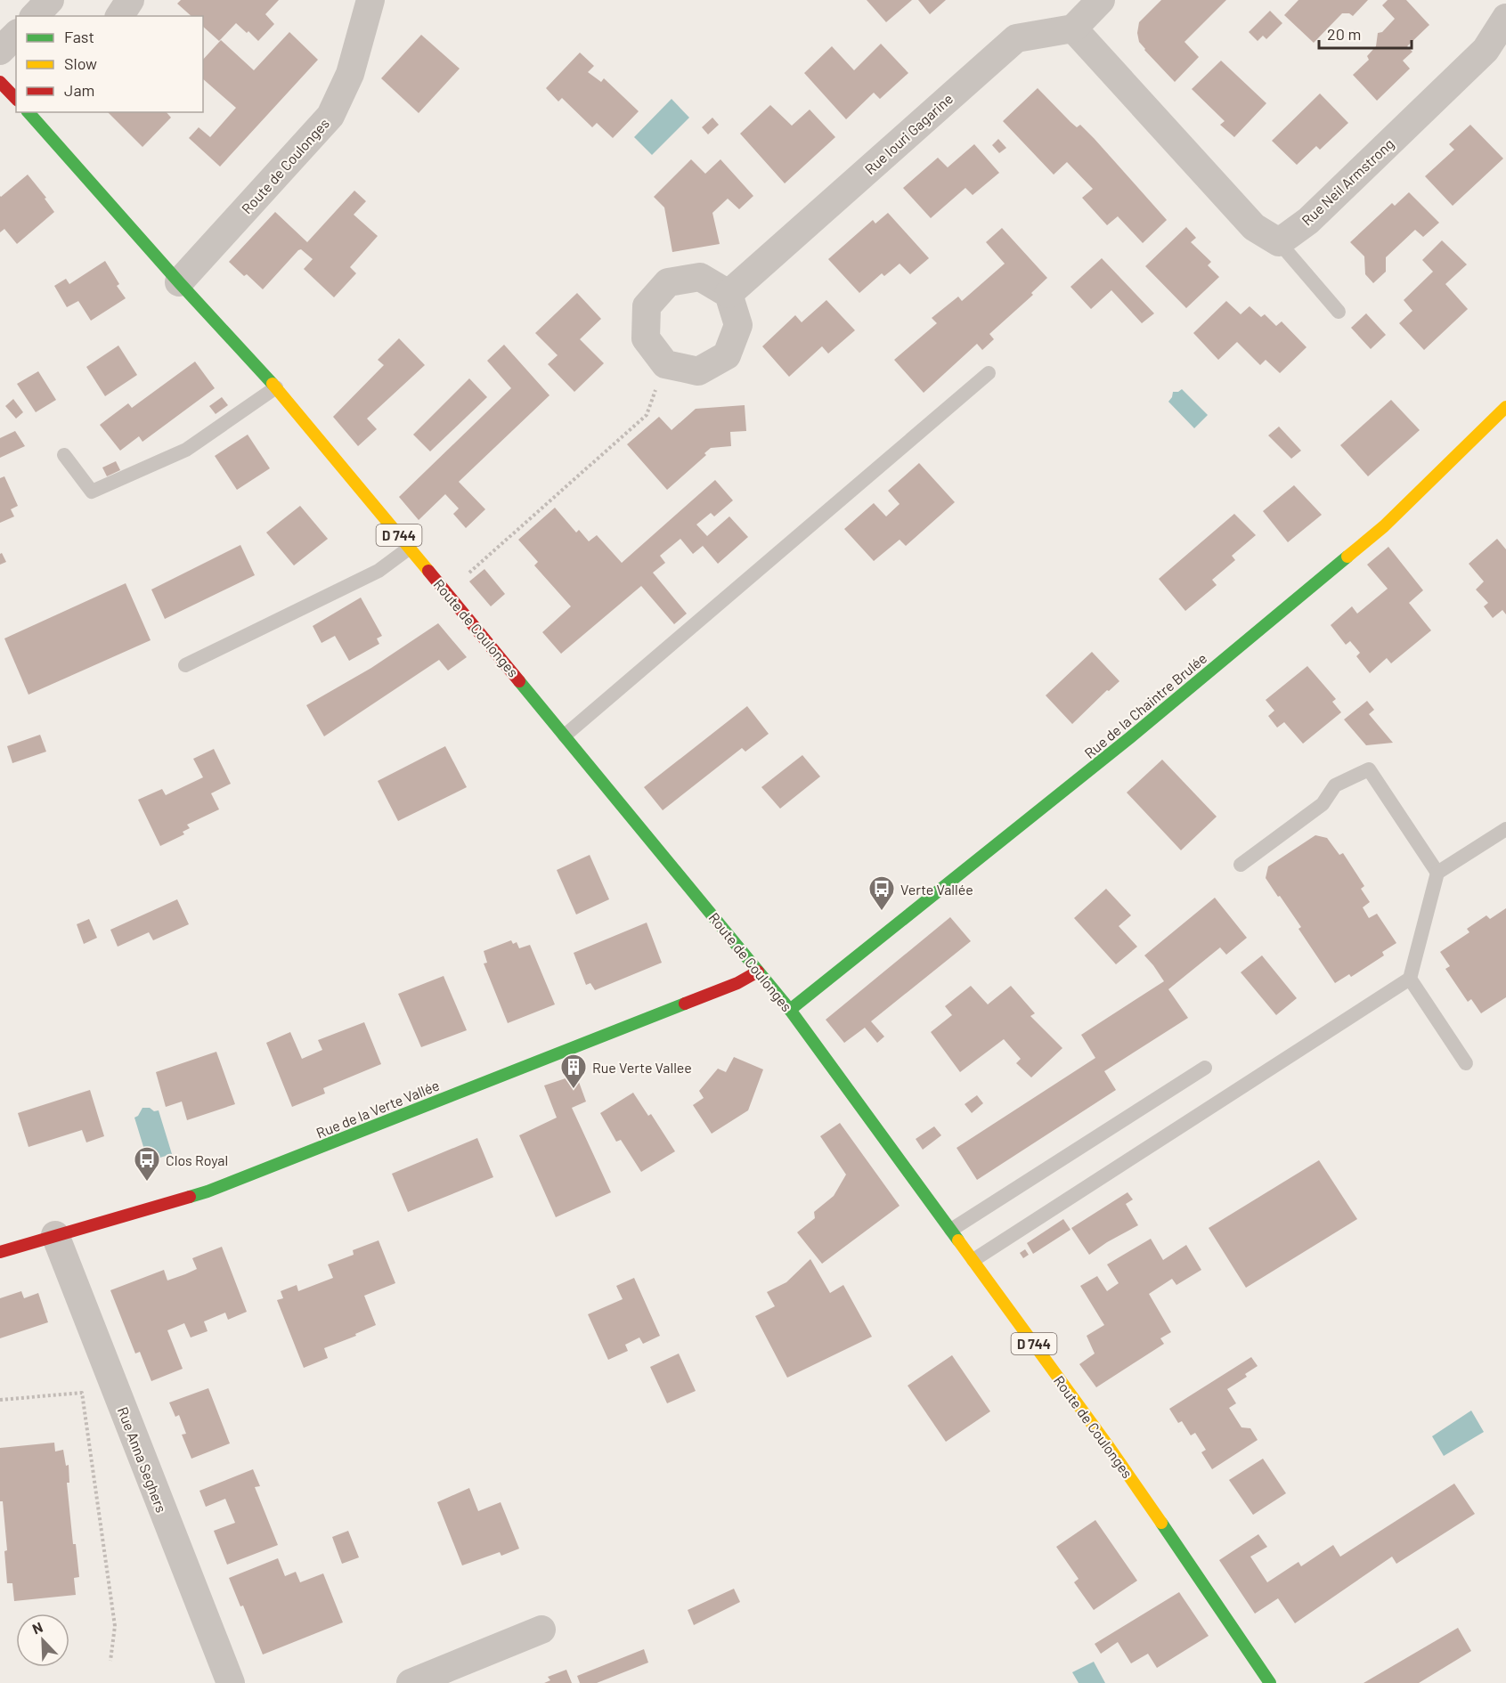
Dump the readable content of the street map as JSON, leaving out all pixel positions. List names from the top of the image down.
{
  "streets": {
    "main road": [
      "Route de Coulonges",
      "D 744",
      "Rue de la Chaintre Brulée",
      "Rue de la Verte Vallée"
    ],
    "street": ["Rue Iouri Gagarine", "Rue Neil Armstrong", "Rue Anna Seghers"]
  },
  "crossings": [
    ["Route de Coulonges", "Rue de la Chaintre Brulée"],
    ["Route de Coulonges", "Rue de la Verte Vallée"],
    ["Rue de la Verte Vallée", "Rue Anna Seghers"]
  ],
  "places": {
    "bus stop": ["Verte Vallée", "Clos Royal"],
    "building": ["Rue Verte Vallee"]
  },
  "legend": ["Fast", "Slow", "Jam"],
  "scale_bar": "20 m",
  "north": "top left"
}
